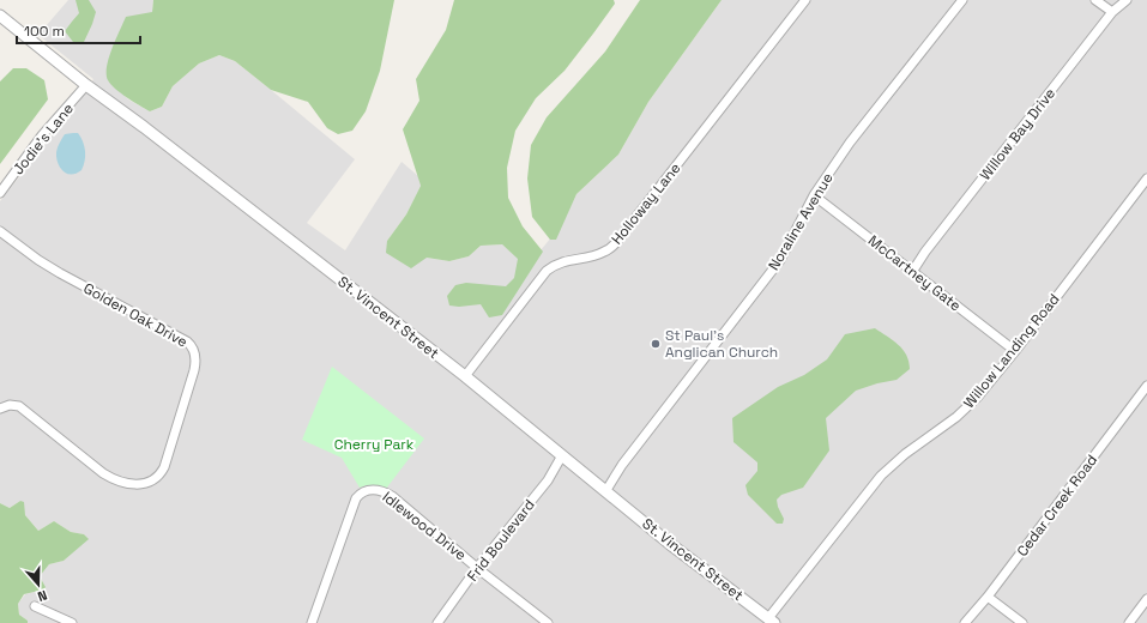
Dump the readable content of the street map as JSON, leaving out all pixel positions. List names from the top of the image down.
{
  "streets": {
    "street": [
      "Willow Bay Drive",
      "Jodie's Lane",
      "Holloway Lane",
      "Noraline Avenue",
      "McCartney Gate",
      "Golden Oak Drive",
      "St. Vincent Street",
      "Willow Landing Road",
      "Cedar Creek Road",
      "Idlewood Drive",
      "Frid Boulevard"
    ]
  },
  "crossings": [
    ["Willow Bay Drive", "McCartney Gate"],
    ["Jodie's Lane", "St. Vincent Street"],
    ["Holloway Lane", "St. Vincent Street"],
    ["Noraline Avenue", "McCartney Gate"],
    ["Noraline Avenue", "St. Vincent Street"],
    ["McCartney Gate", "Willow Landing Road"],
    ["St. Vincent Street", "Willow Landing Road"],
    ["St. Vincent Street", "Frid Boulevard"],
    ["Idlewood Drive", "Frid Boulevard"]
  ],
  "parks": ["Cherry Park"],
  "places": ["St Paul’s Anglican Church"],
  "scale_bar": "100 m",
  "north": "bottom"
}
